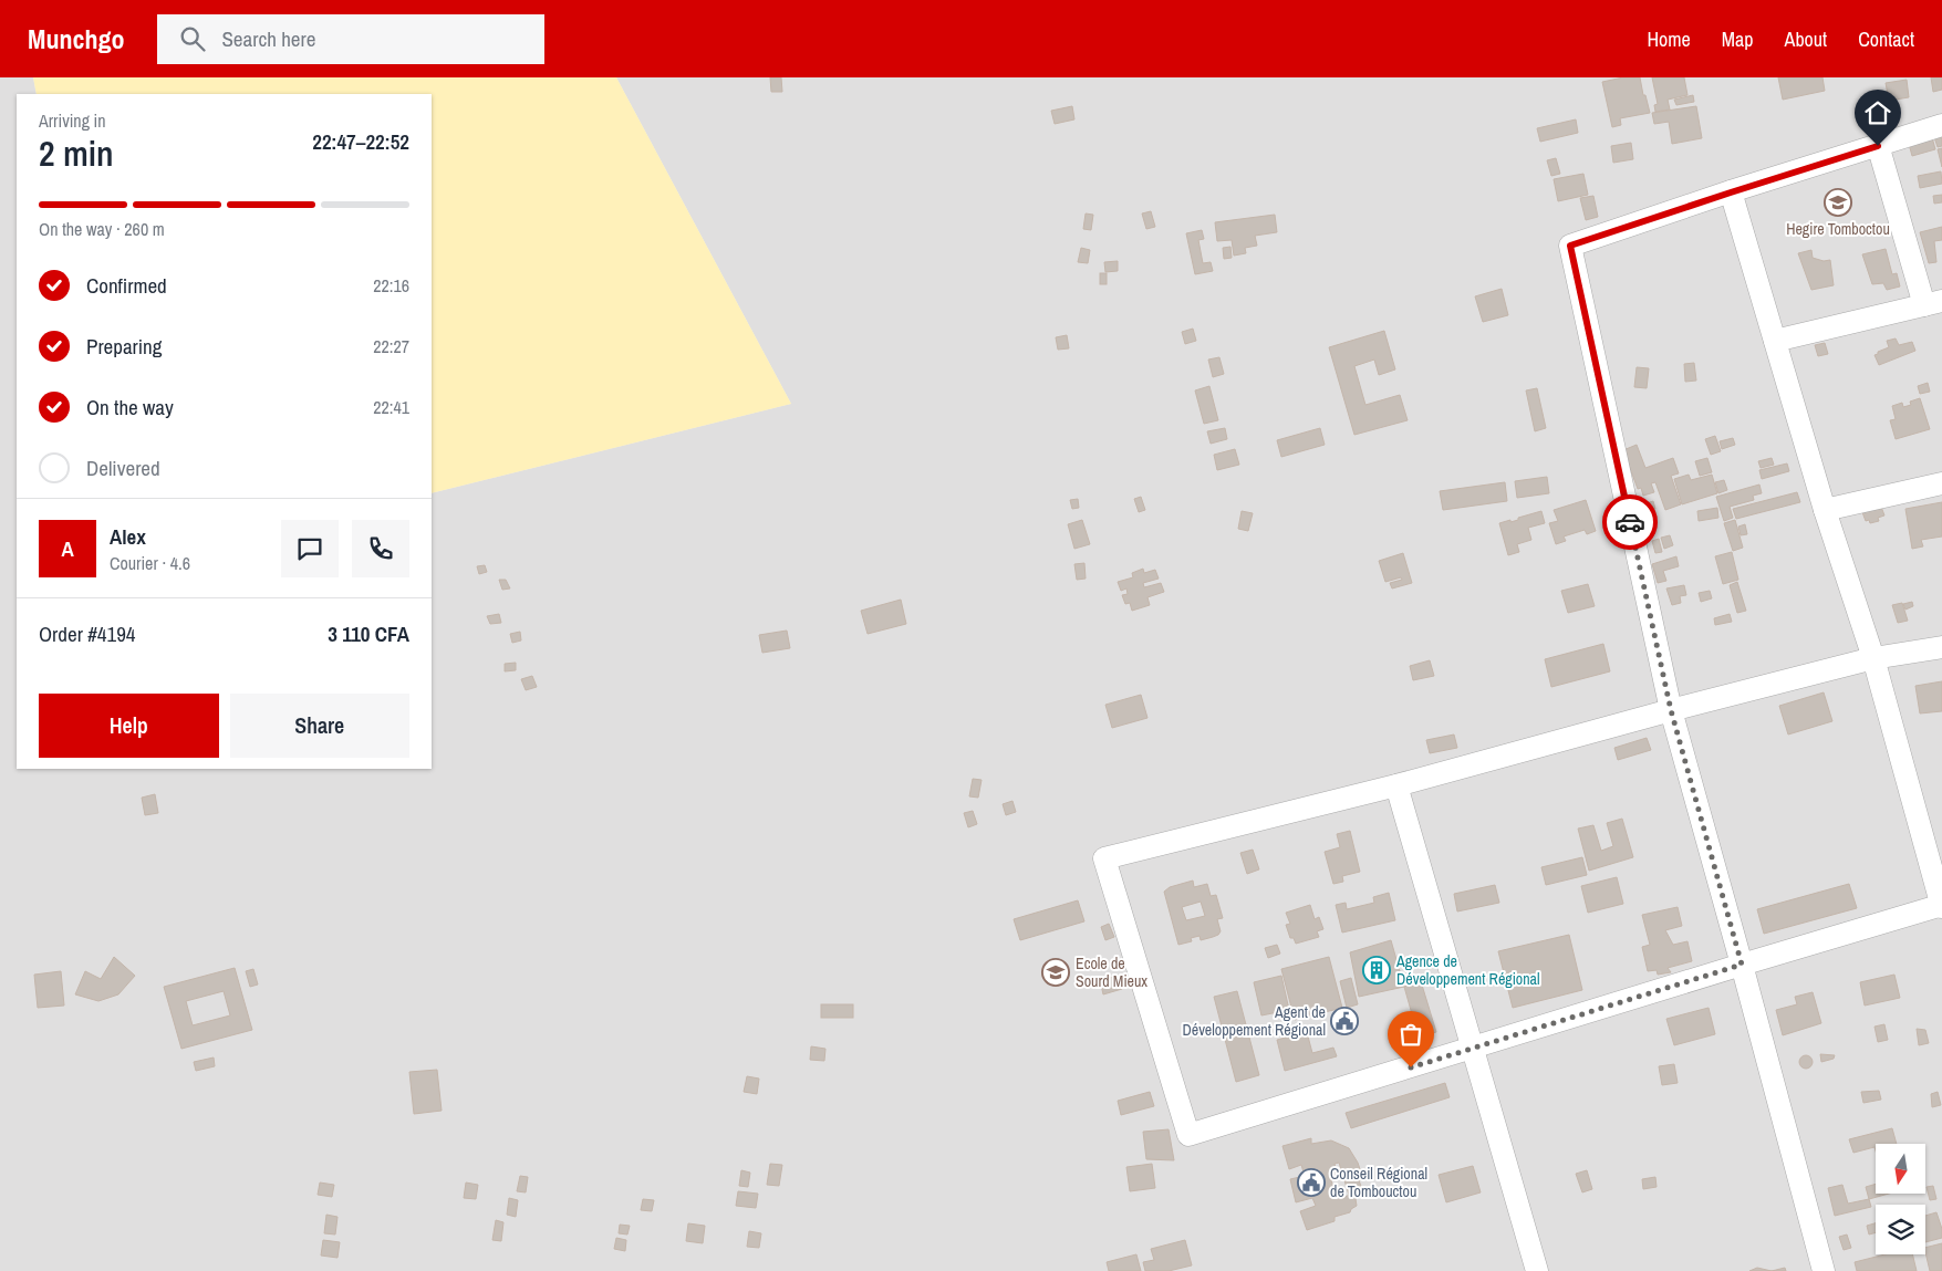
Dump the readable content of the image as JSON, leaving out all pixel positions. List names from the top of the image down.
{
  "places": {
    "school or university": ["Hegire Tomboctou", "Ecole de Sourd Mieux"],
    "building": ["Agence de Développement Régional"],
    "public building": ["Agent de Développement Régional", "Conseil Régional de Tombouctou"]
  },
  "north": "bottom",
  "page": {
    "header": "Munchgo",
    "search": "Search here",
    "nav": [
      "Home",
      "Map",
      "About",
      "Contact"
    ],
    "heading": ["2 min", "Arriving in", "22:47–22:52"],
    "panel": [
      "Alex",
      "Courier · 4.6",
      "Order #4194",
      "3 110 CFA"
    ],
    "bar": "On the way · 260 m",
    "list": [
      ["Confirmed", "22:16"],
      ["Preparing", "22:27"],
      ["On the way", "22:41"],
      "Delivered"
    ],
    "round": "A",
    "buttons": ["Help", "Share"]
  }
}
